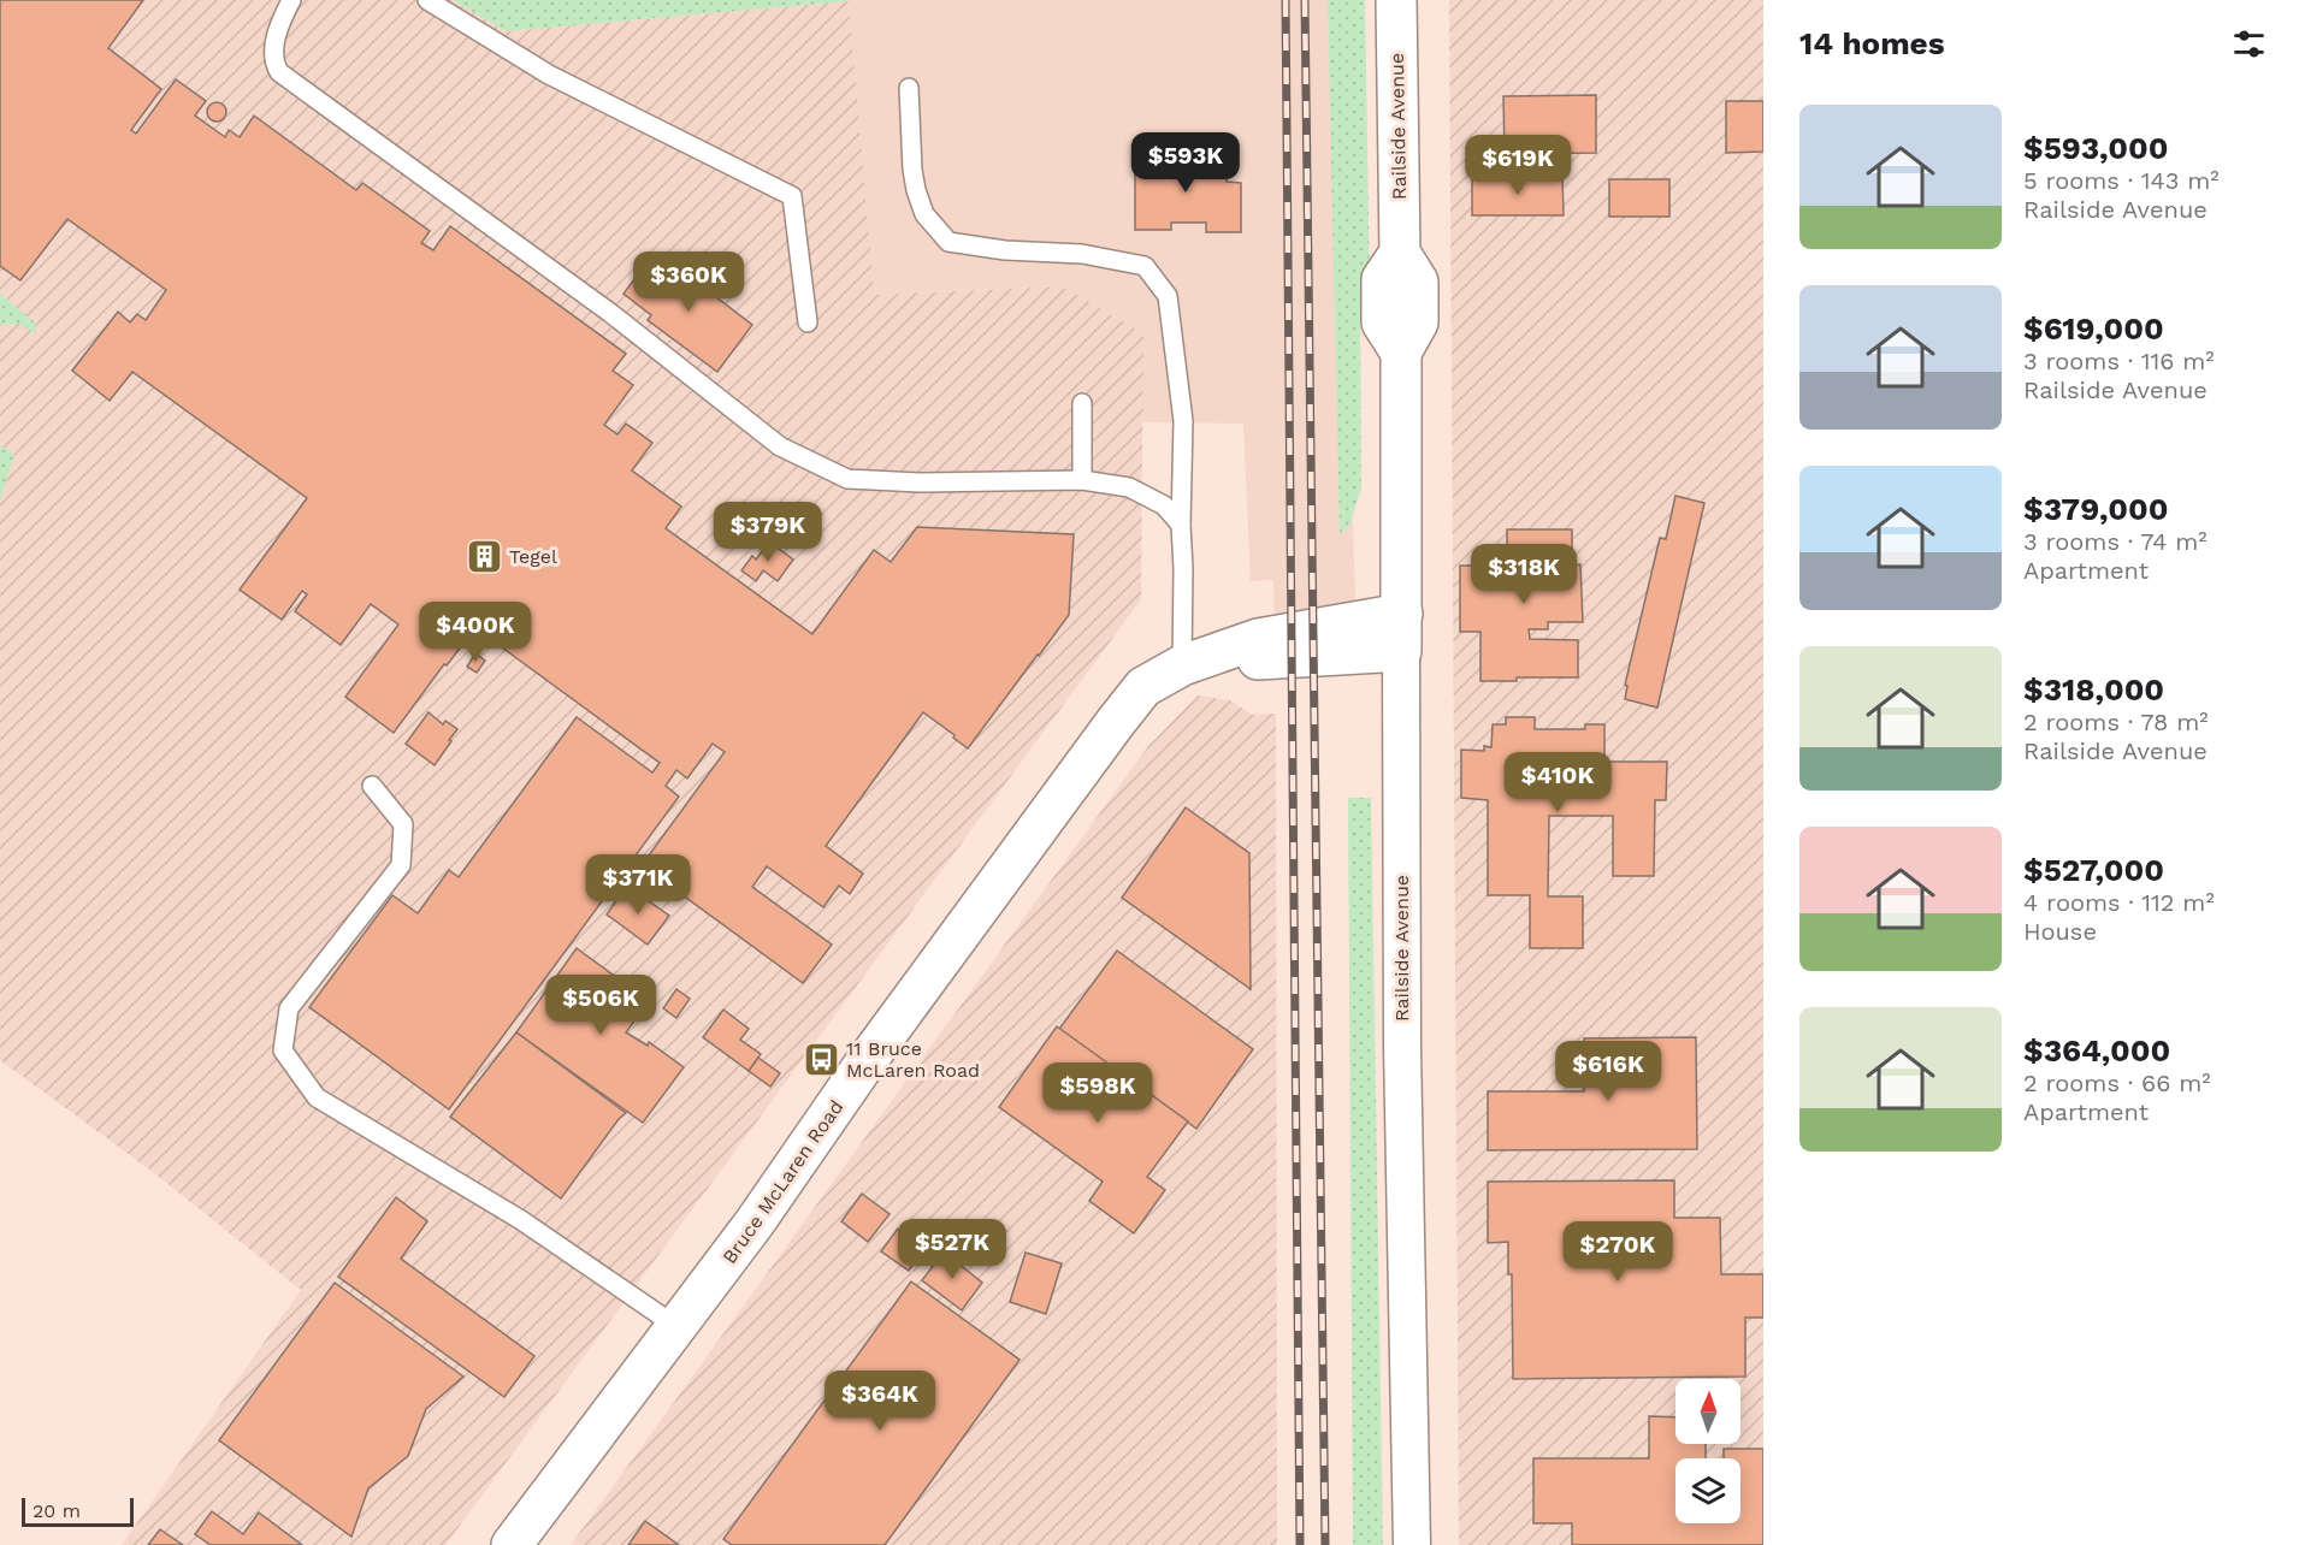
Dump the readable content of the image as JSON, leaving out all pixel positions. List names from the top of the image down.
{
  "streets": {
    "main road": ["Railside Avenue", "Bruce McLaren Road"]
  },
  "crossings": [
    ["Railside Avenue", "Bruce McLaren Road"]
  ],
  "places": {
    "building": ["Tegel"],
    "bus stop": ["11 Bruce McLaren Road"]
  },
  "scale_bar": "20 m",
  "north": "top",
  "page": {
    "heading": "14 homes",
    "list": [
      {
        "name": "$593,000",
        "note": "5 rooms · 143 m² · Railside Avenue"
      },
      {
        "name": "$619,000",
        "note": "3 rooms · 116 m² · Railside Avenue"
      },
      {
        "name": "$379,000",
        "note": "3 rooms · 74 m² · Apartment"
      },
      {
        "name": "$318,000",
        "note": "2 rooms · 78 m² · Railside Avenue"
      },
      {
        "name": "$527,000",
        "note": "4 rooms · 112 m² · House"
      },
      {
        "name": "$364,000",
        "note": "2 rooms · 66 m² · Apartment"
      }
    ],
    "price": [
      "$593K",
      "$619K",
      "$360K",
      "$379K",
      "$318K",
      "$400K",
      "$410K",
      "$371K",
      "$506K",
      "$616K",
      "$598K",
      "$527K",
      "$270K",
      "$364K"
    ],
    "scale": "20 m"
  }
}
